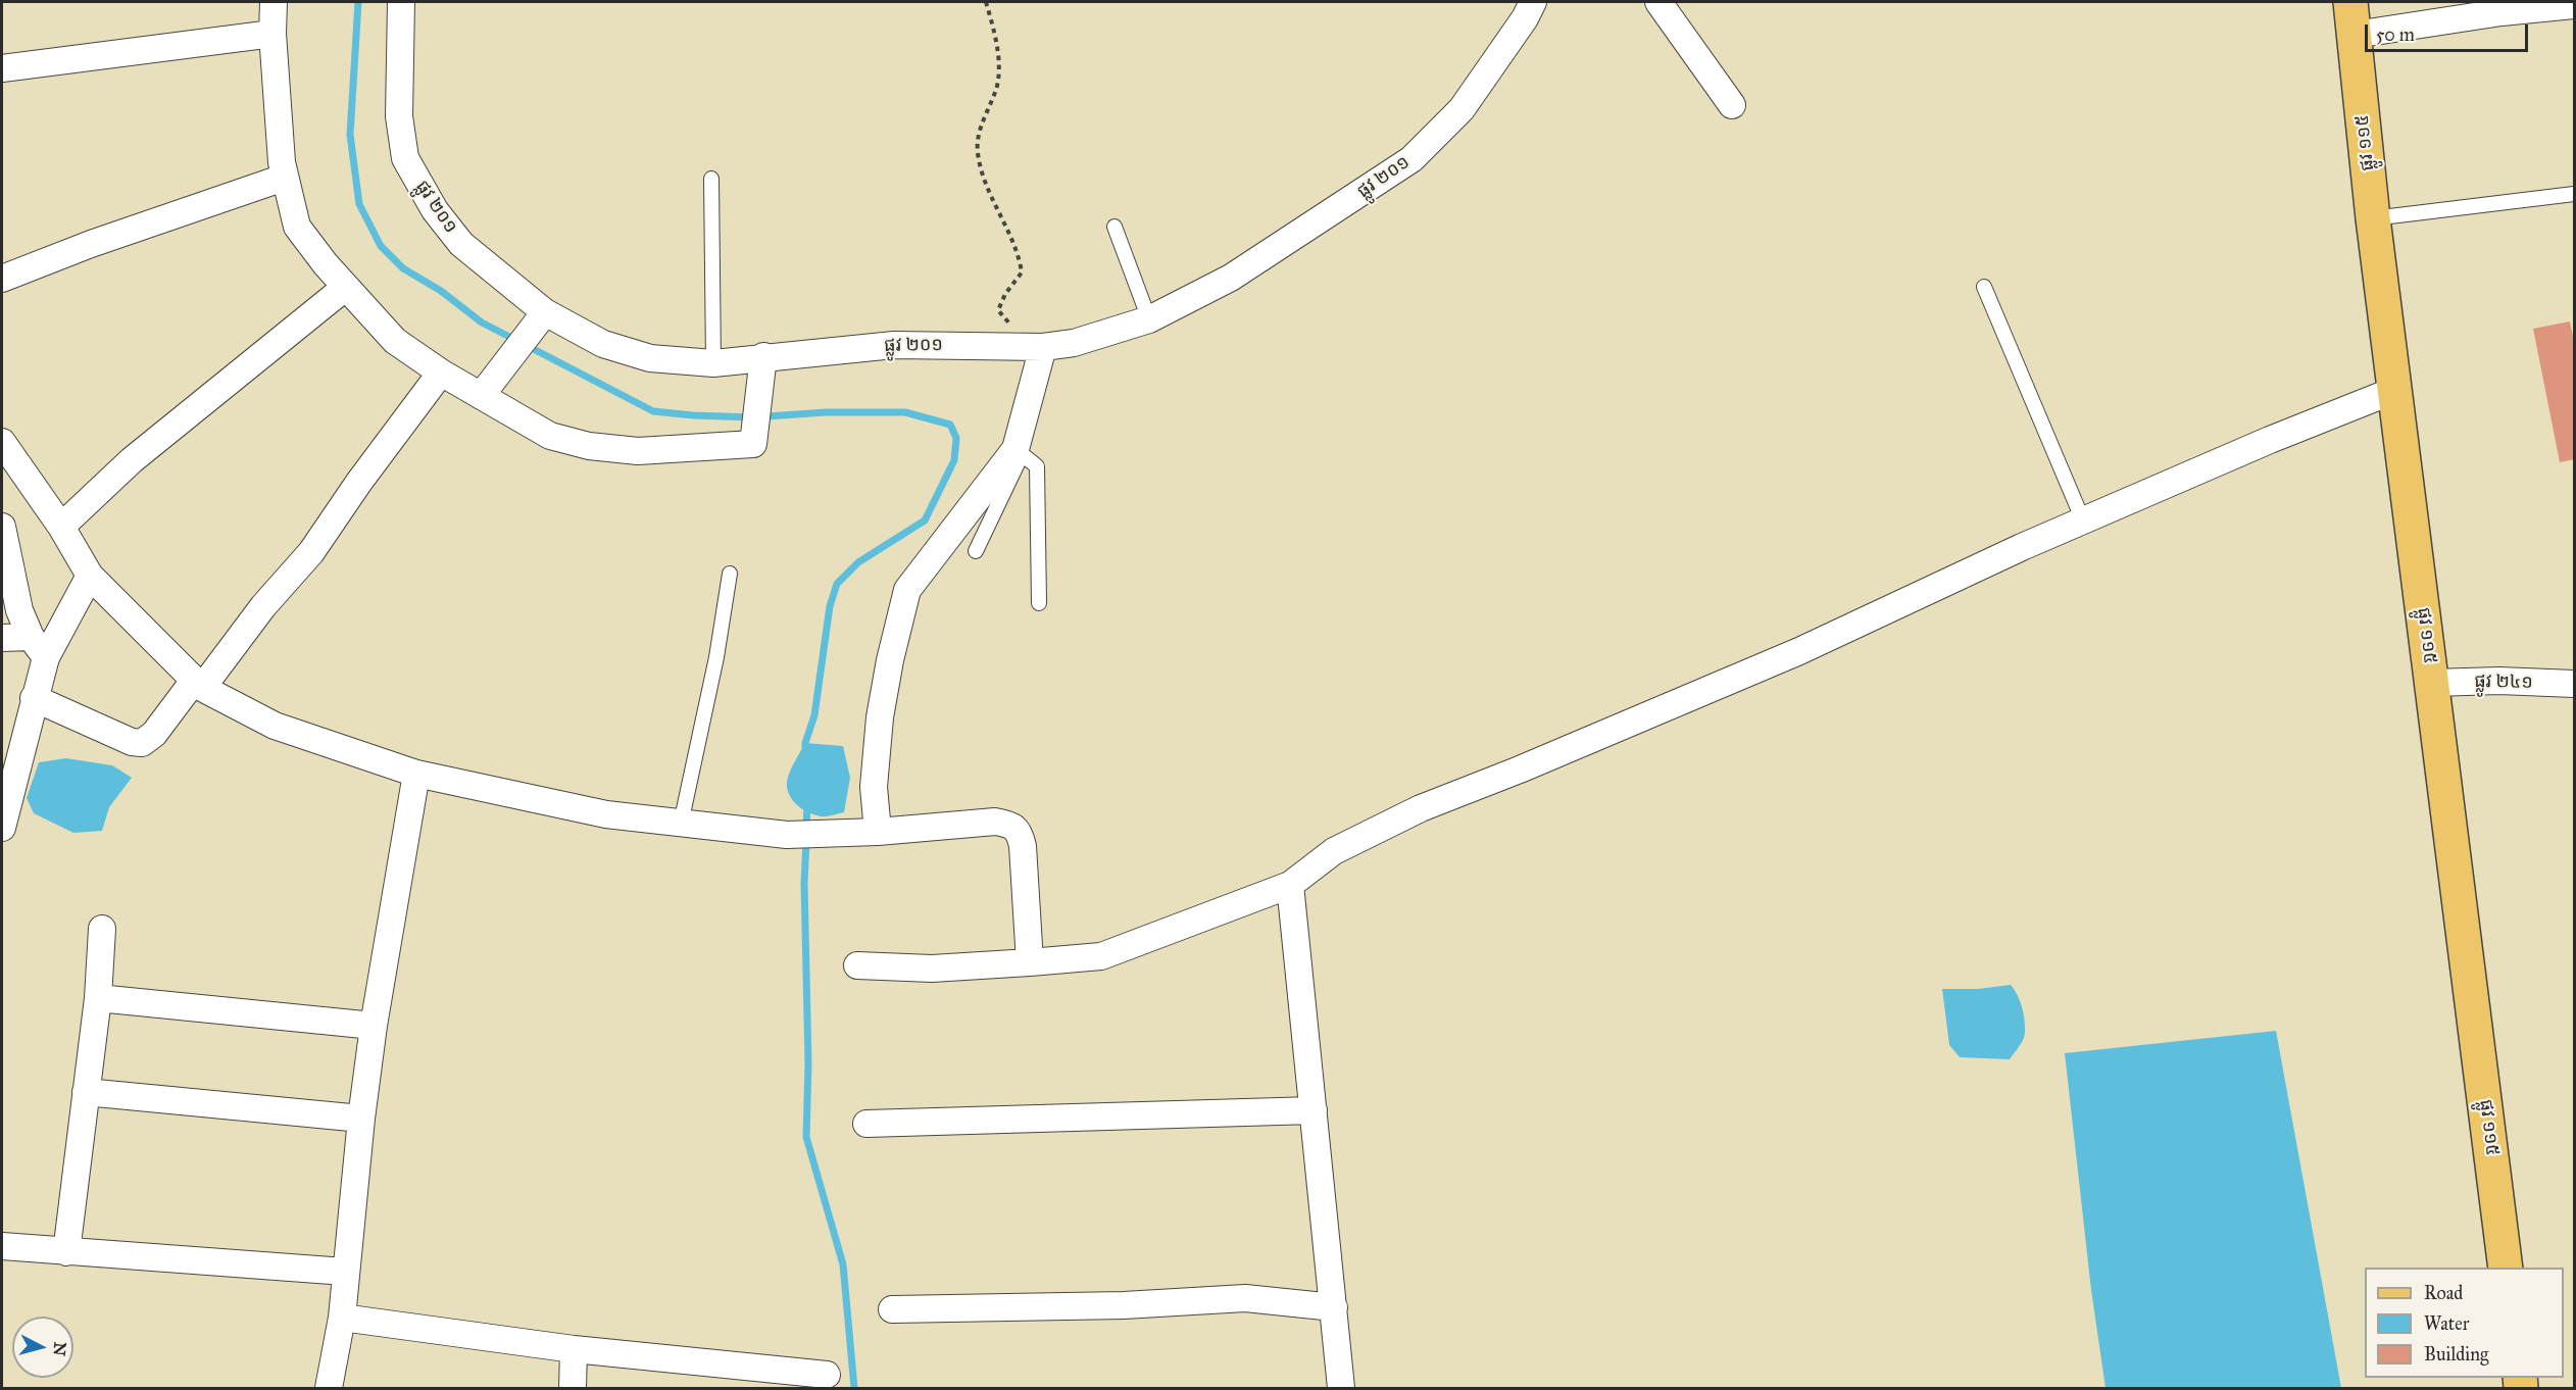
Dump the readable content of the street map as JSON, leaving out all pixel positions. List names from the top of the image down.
{
  "streets": {
    "main road": ["ផ្លូវ ១១៥"],
    "street": ["ផ្លូវ ២០១", "ផ្លូវ ២៤១"]
  },
  "crossings": [
    ["ផ្លូវ ១១៥", "ផ្លូវ ២៤១"]
  ],
  "legend": ["Road", "Water", "Building"],
  "scale_bar": "50 m",
  "north": "right"
}
